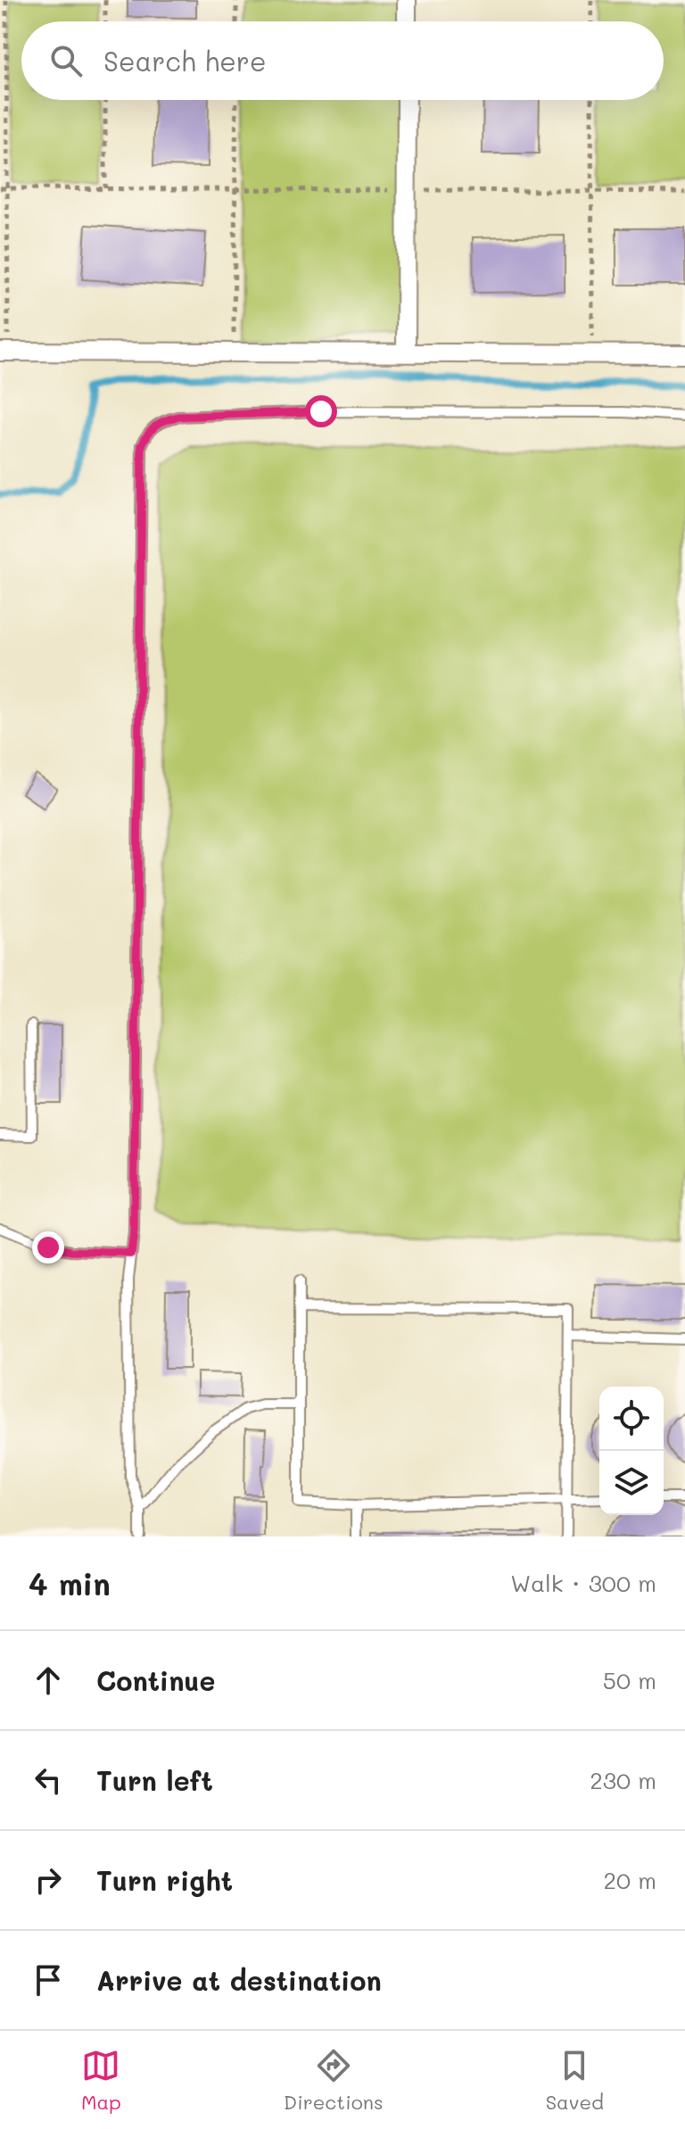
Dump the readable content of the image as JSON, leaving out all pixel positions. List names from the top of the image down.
{
  "page": {
    "search": "Search here",
    "heading": ["4 min", "Walk · 300 m"],
    "list": [
      ["Continue", "50 m"],
      ["Turn left", "230 m"],
      ["Turn right", "20 m"],
      "Arrive at destination"
    ],
    "nav": ["Map", "Directions", "Saved"]
  }
}
